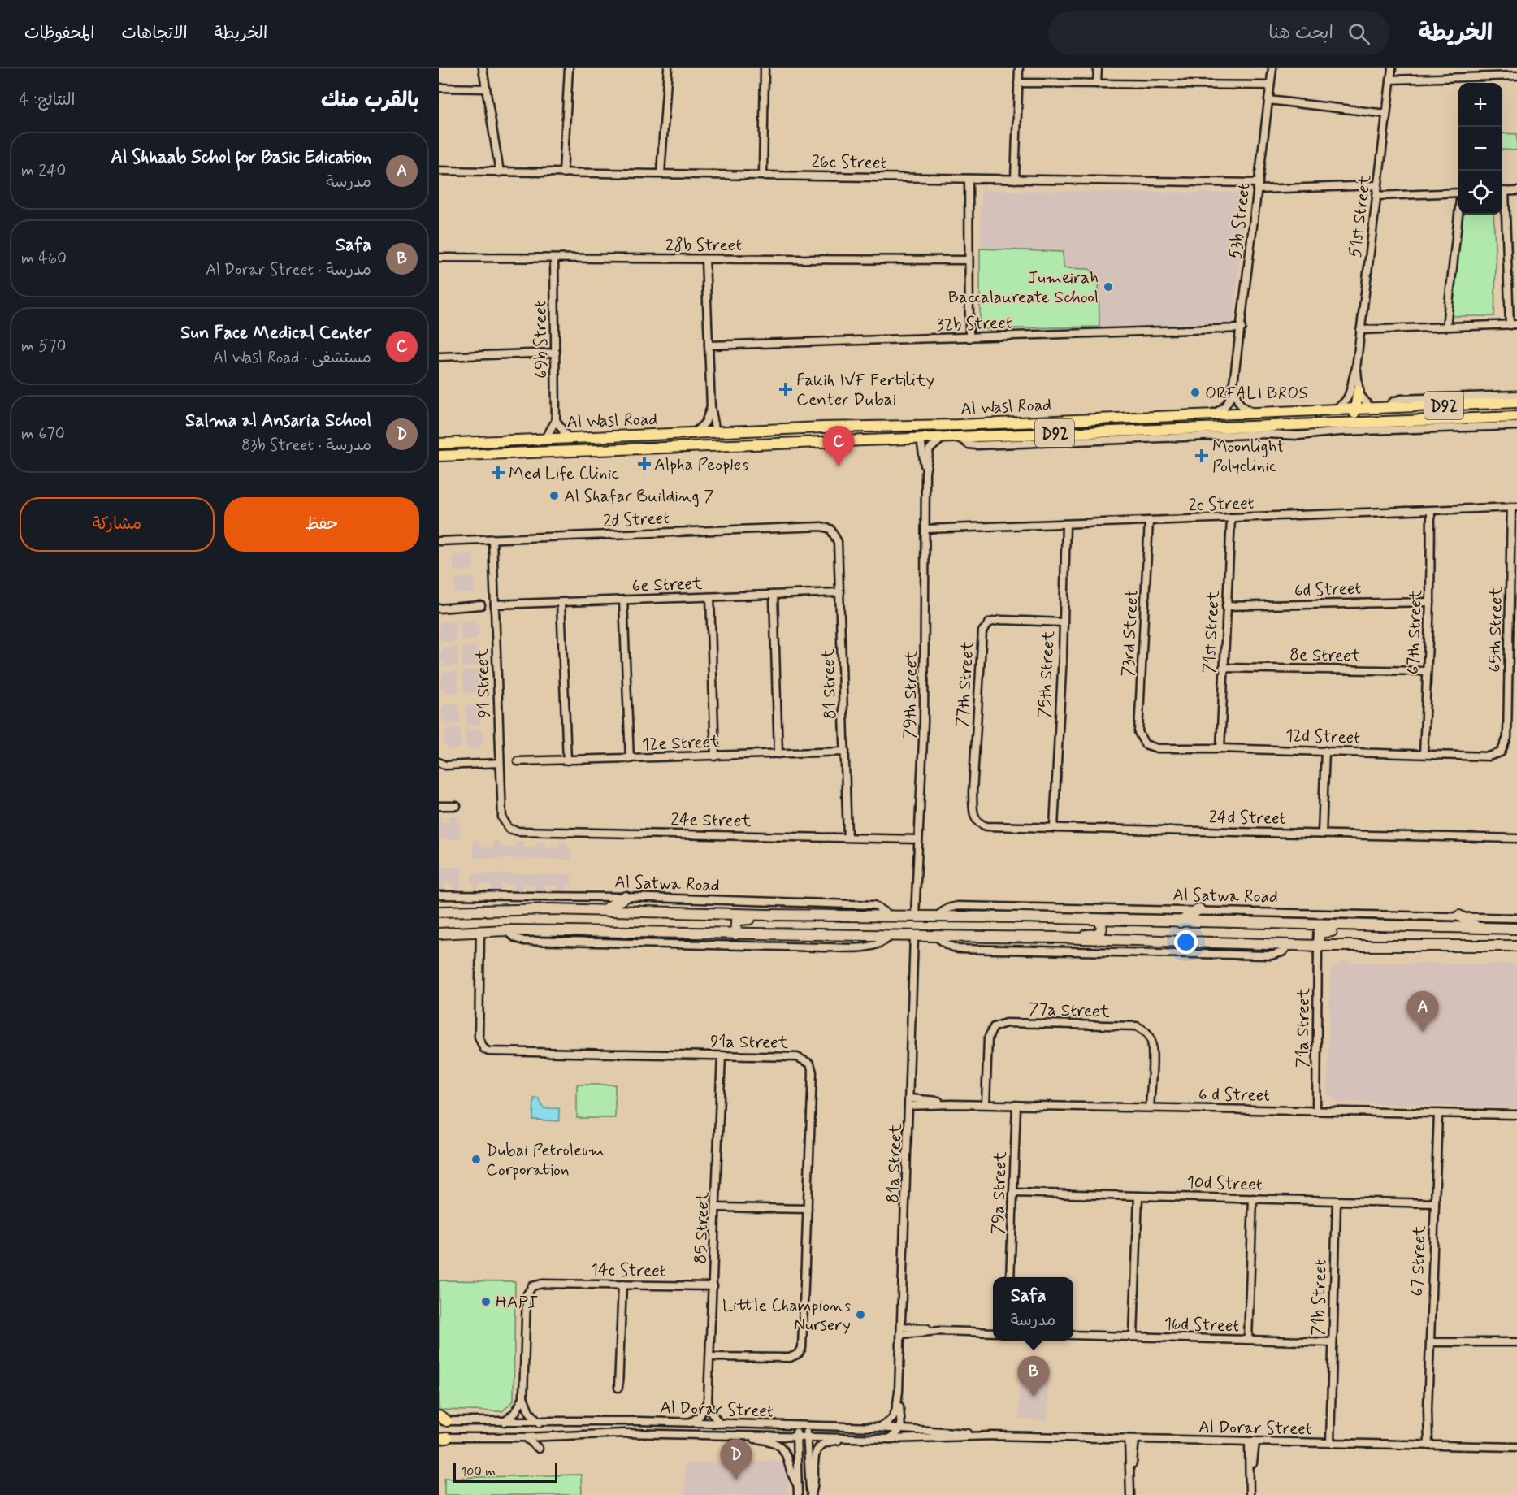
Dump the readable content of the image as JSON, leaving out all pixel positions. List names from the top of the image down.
{
  "streets": {
    "main road": ["D92", "Al Wasl Road", "Al Satwa Road"],
    "street": [
      "26c Street",
      "51st Street",
      "53b Street",
      "28b Street",
      "32b Street",
      "69b Street",
      "2c Street",
      "2d Street",
      "6e Street",
      "6d Street",
      "65th Street",
      "71st Street",
      "67th Street",
      "73rd Street",
      "8e Street",
      "75th Street",
      "91 Street",
      "81 Street",
      "77th Street",
      "79th Street",
      "12d Street",
      "12e Street",
      "24d Street",
      "24e Street",
      "77a Street",
      "71a Street",
      "91a Street",
      "6 d Street",
      "81a Street",
      "10d Street",
      "79a Street",
      "85 Street",
      "67 Street",
      "14c Street",
      "71b Street",
      "16d Street",
      "Al Dorar Street"
    ]
  },
  "crossings": [
    ["26c Street", "51st Street"],
    ["26c Street", "53b Street"],
    ["51st Street", "Al Wasl Road"],
    ["53b Street", "32b Street"],
    ["53b Street", "Al Wasl Road"],
    ["28b Street", "69b Street"],
    ["69b Street", "Al Wasl Road"],
    ["Al Wasl Road", "79th Street"],
    ["2c Street", "65th Street"],
    ["2c Street", "71st Street"],
    ["2c Street", "67th Street"],
    ["2c Street", "73rd Street"],
    ["2c Street", "75th Street"],
    ["2c Street", "79th Street"],
    ["2d Street", "91 Street"],
    ["2d Street", "81 Street"],
    ["6e Street", "91 Street"],
    ["6e Street", "81 Street"],
    ["6d Street", "71st Street"],
    ["6d Street", "67th Street"],
    ["65th Street", "12d Street"],
    ["71st Street", "8e Street"],
    ["71st Street", "12d Street"],
    ["67th Street", "8e Street"],
    ["67th Street", "12d Street"],
    ["73rd Street", "12d Street"],
    ["75th Street", "77th Street"],
    ["75th Street", "24d Street"],
    ["91 Street", "24e Street"],
    ["81 Street", "12e Street"],
    ["81 Street", "24e Street"],
    ["77th Street", "24d Street"],
    ["79th Street", "24e Street"],
    ["79th Street", "Al Satwa Road"],
    ["77a Street", "6 d Street"],
    ["71a Street", "6 d Street"],
    ["91a Street", "85 Street"],
    ["6 d Street", "81a Street"],
    ["6 d Street", "79a Street"],
    ["6 d Street", "67 Street"],
    ["81a Street", "Al Dorar Street"],
    ["10d Street", "79a Street"],
    ["10d Street", "67 Street"],
    ["10d Street", "71b Street"],
    ["85 Street", "14c Street"],
    ["85 Street", "Al Dorar Street"],
    ["67 Street", "Al Dorar Street"],
    ["71b Street", "16d Street"],
    ["71b Street", "Al Dorar Street"]
  ],
  "places": {
    "other": [
      "Jumeirah Baccalaureate School",
      "ORFALI BROS",
      "Al Shafar Building 7",
      "Dubai Petroleum Corporation",
      "HAPI",
      "Little Champions Nursery"
    ],
    "health": [
      "Fakih IVF Fertility Center Dubai",
      "Moonlight Polyclinic",
      "Alpha Peoples",
      "Med Life Clinic"
    ]
  },
  "scale_bar": "100 m",
  "page": {
    "header": "الخريطة",
    "search": "ابحث هنا",
    "nav": ["الخريطة", "الاتجاهات", "المحفوظات"],
    "heading": ["بالقرب منك", "النتائج: 4"],
    "map_buttons": ["+", "−"],
    "list": [
      {
        "mark": "A",
        "name": "Al Shhaab Schol for Basic Edication",
        "note": "مدرسة",
        "value": "240 m"
      },
      {
        "mark": "B",
        "name": "Safa",
        "note": "مدرسة · Al Dorar Street",
        "value": "460 m"
      },
      {
        "mark": "C",
        "name": "Sun Face Medical Center",
        "note": "مستشفى · Al Wasl Road",
        "value": "570 m"
      },
      {
        "mark": "D",
        "name": "Salma al Ansaria School",
        "note": "مدرسة · 83b Street",
        "value": "670 m"
      }
    ],
    "pins": [
      "C",
      "A",
      "B",
      "D"
    ],
    "buttons": ["حفظ", "مشاركة"],
    "popup": ["Safa", "مدرسة"],
    "scale": "100 m"
  }
}
